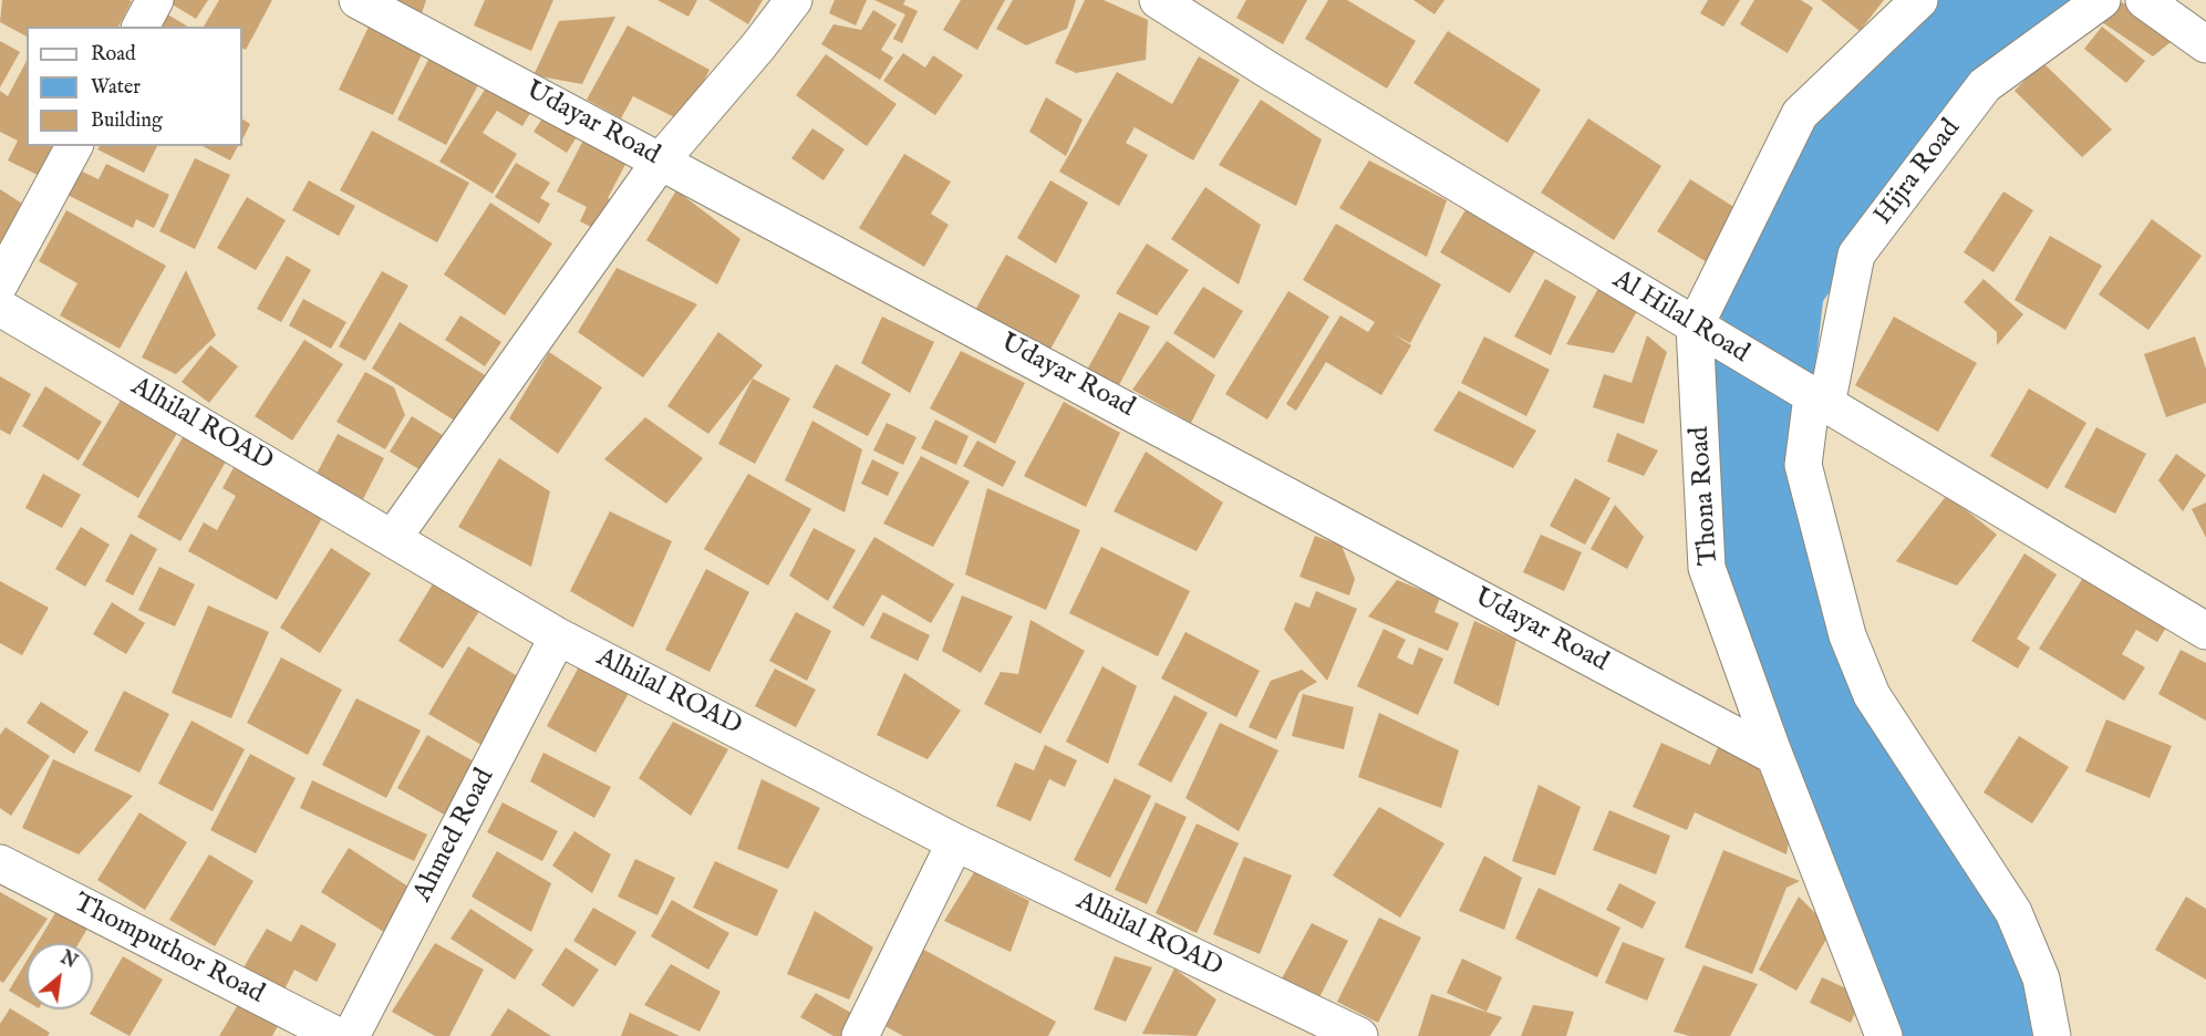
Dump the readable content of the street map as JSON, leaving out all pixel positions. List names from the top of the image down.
{
  "streets": {
    "street": [
      "Udayar Road",
      "Hijra Road",
      "Al Hilal Road",
      "Alhilal ROAD",
      "Thona Road",
      "Ahmed Road",
      "Thomputhor Road"
    ]
  },
  "crossings": [
    ["Udayar Road", "Thona Road"],
    ["Hijra Road", "Al Hilal Road"],
    ["Al Hilal Road", "Thona Road"],
    ["Alhilal ROAD", "Ahmed Road"]
  ],
  "legend": ["Road", "Water", "Building"],
  "north": "top right"
}
